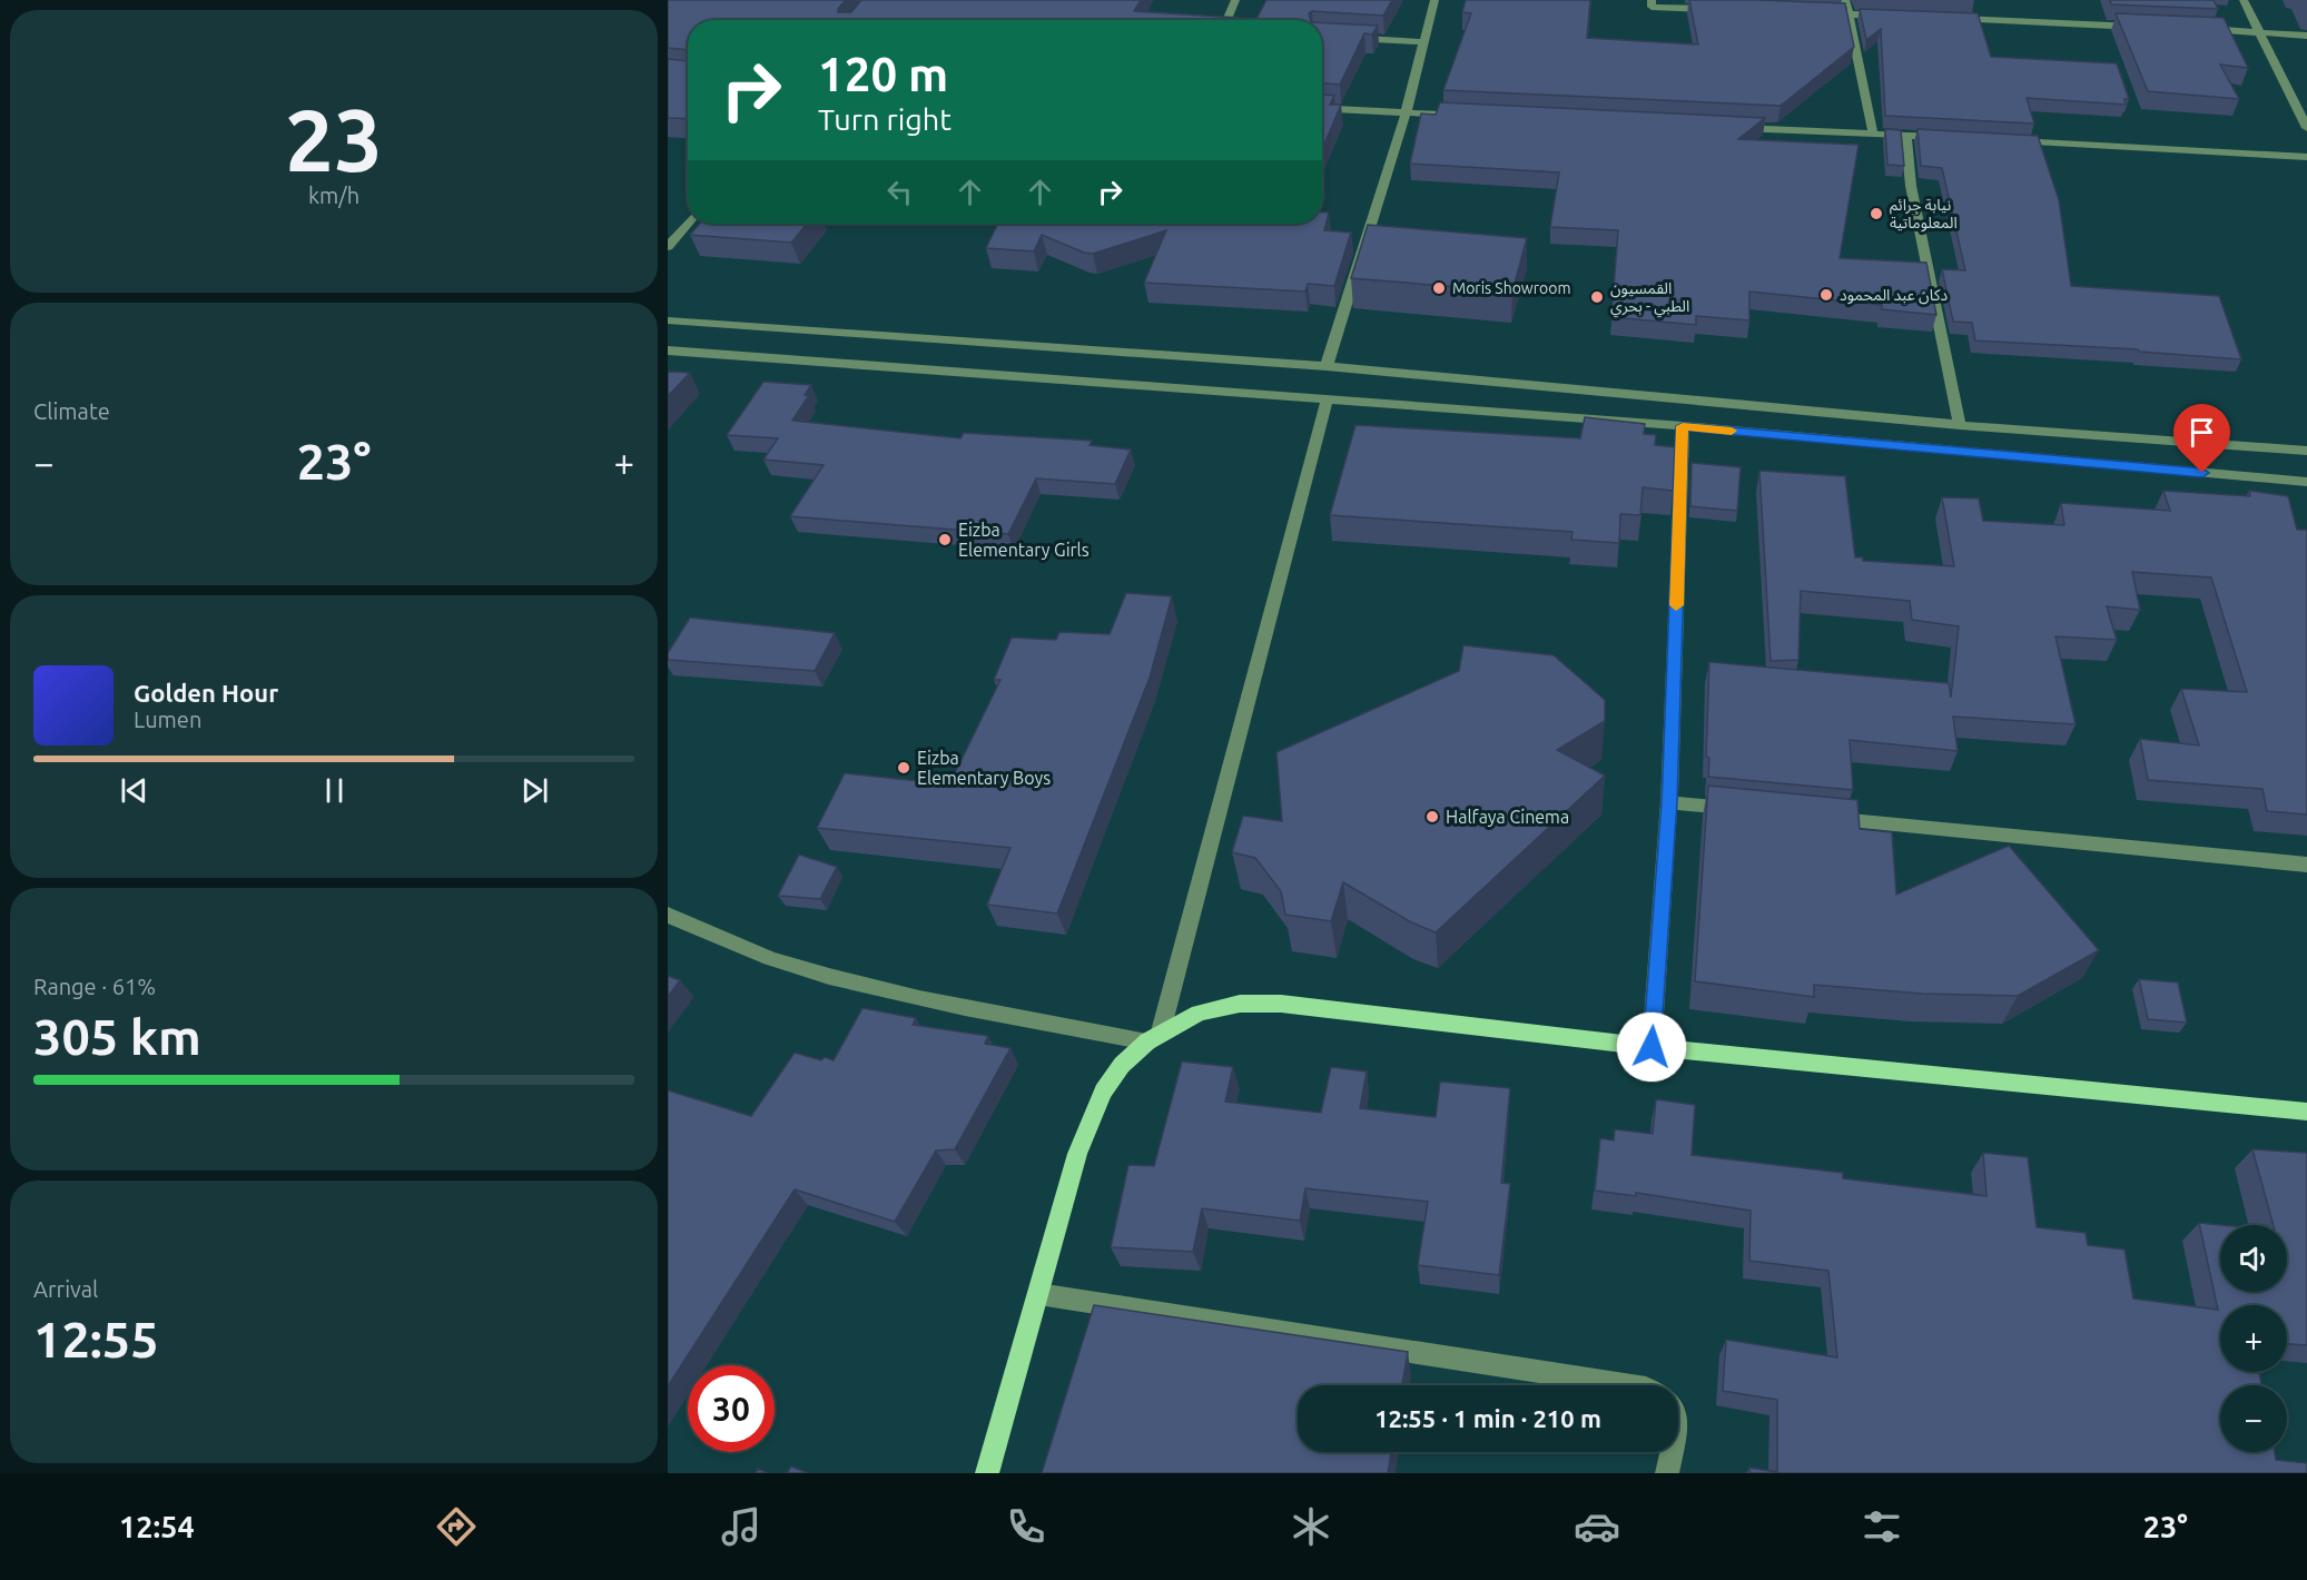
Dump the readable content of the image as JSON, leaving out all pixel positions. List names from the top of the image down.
{
  "places": [
    "نيابة جرائم المعلوماتية",
    "Moris Showroom",
    "دكان عبد المحمود",
    "القمسيون الطبي - بحري",
    "Eizba Elementary Girls",
    "Eizba Elementary Boys",
    "Halfaya Cinema"
  ],
  "page": {
    "tile": [
      ["23", "km/h"],
      "Climate",
      ["Range · 61%", "305 km"],
      ["Arrival", "12:55"]
    ],
    "turn": ["120 m", "Turn right"],
    "heat": ["−", "23°", "+"],
    "song": ["Golden Hour", "Lumen"],
    "map_buttons": ["+", "−"],
    "limit": "30",
    "trip": "12:55 · 1 min · 210 m",
    "tabs": ["12:54", "23°"]
  }
}
